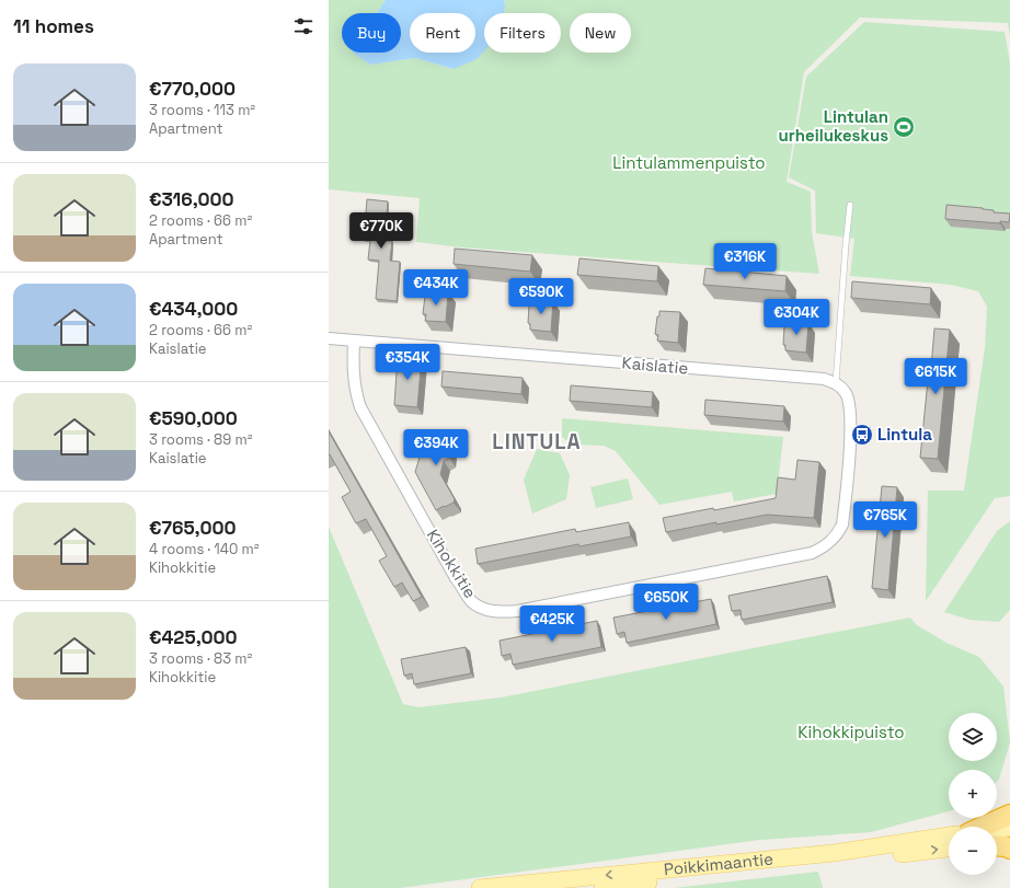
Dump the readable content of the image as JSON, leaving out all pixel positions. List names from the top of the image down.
{
  "streets": {
    "main road": ["Poikkimaantie"],
    "street": ["Kaislatie", "Kihokkitie"]
  },
  "crossings": [
    ["Kaislatie", "Kihokkitie"]
  ],
  "districts": ["LINTULA"],
  "parks": ["Lintulammenpuisto", "Kihokkipuisto"],
  "places": {
    "sports": ["Lintulan urheilukeskus"],
    "bus stop": ["Lintula"]
  },
  "page": {
    "heading": "11 homes",
    "chip": [
      "Buy",
      "Rent",
      "Filters",
      "New"
    ],
    "list": [
      {
        "name": "€770,000",
        "note": "3 rooms · 113 m² · Apartment"
      },
      {
        "name": "€316,000",
        "note": "2 rooms · 66 m² · Apartment"
      },
      {
        "name": "€434,000",
        "note": "2 rooms · 66 m² · Kaislatie"
      },
      {
        "name": "€590,000",
        "note": "3 rooms · 89 m² · Kaislatie"
      },
      {
        "name": "€765,000",
        "note": "4 rooms · 140 m² · Kihokkitie"
      },
      {
        "name": "€425,000",
        "note": "3 rooms · 83 m² · Kihokkitie"
      }
    ],
    "price": [
      "€770K",
      "€316K",
      "€434K",
      "€590K",
      "€304K",
      "€354K",
      "€615K",
      "€394K",
      "€765K",
      "€650K",
      "€425K"
    ],
    "map_buttons": ["+", "−"]
  }
}
